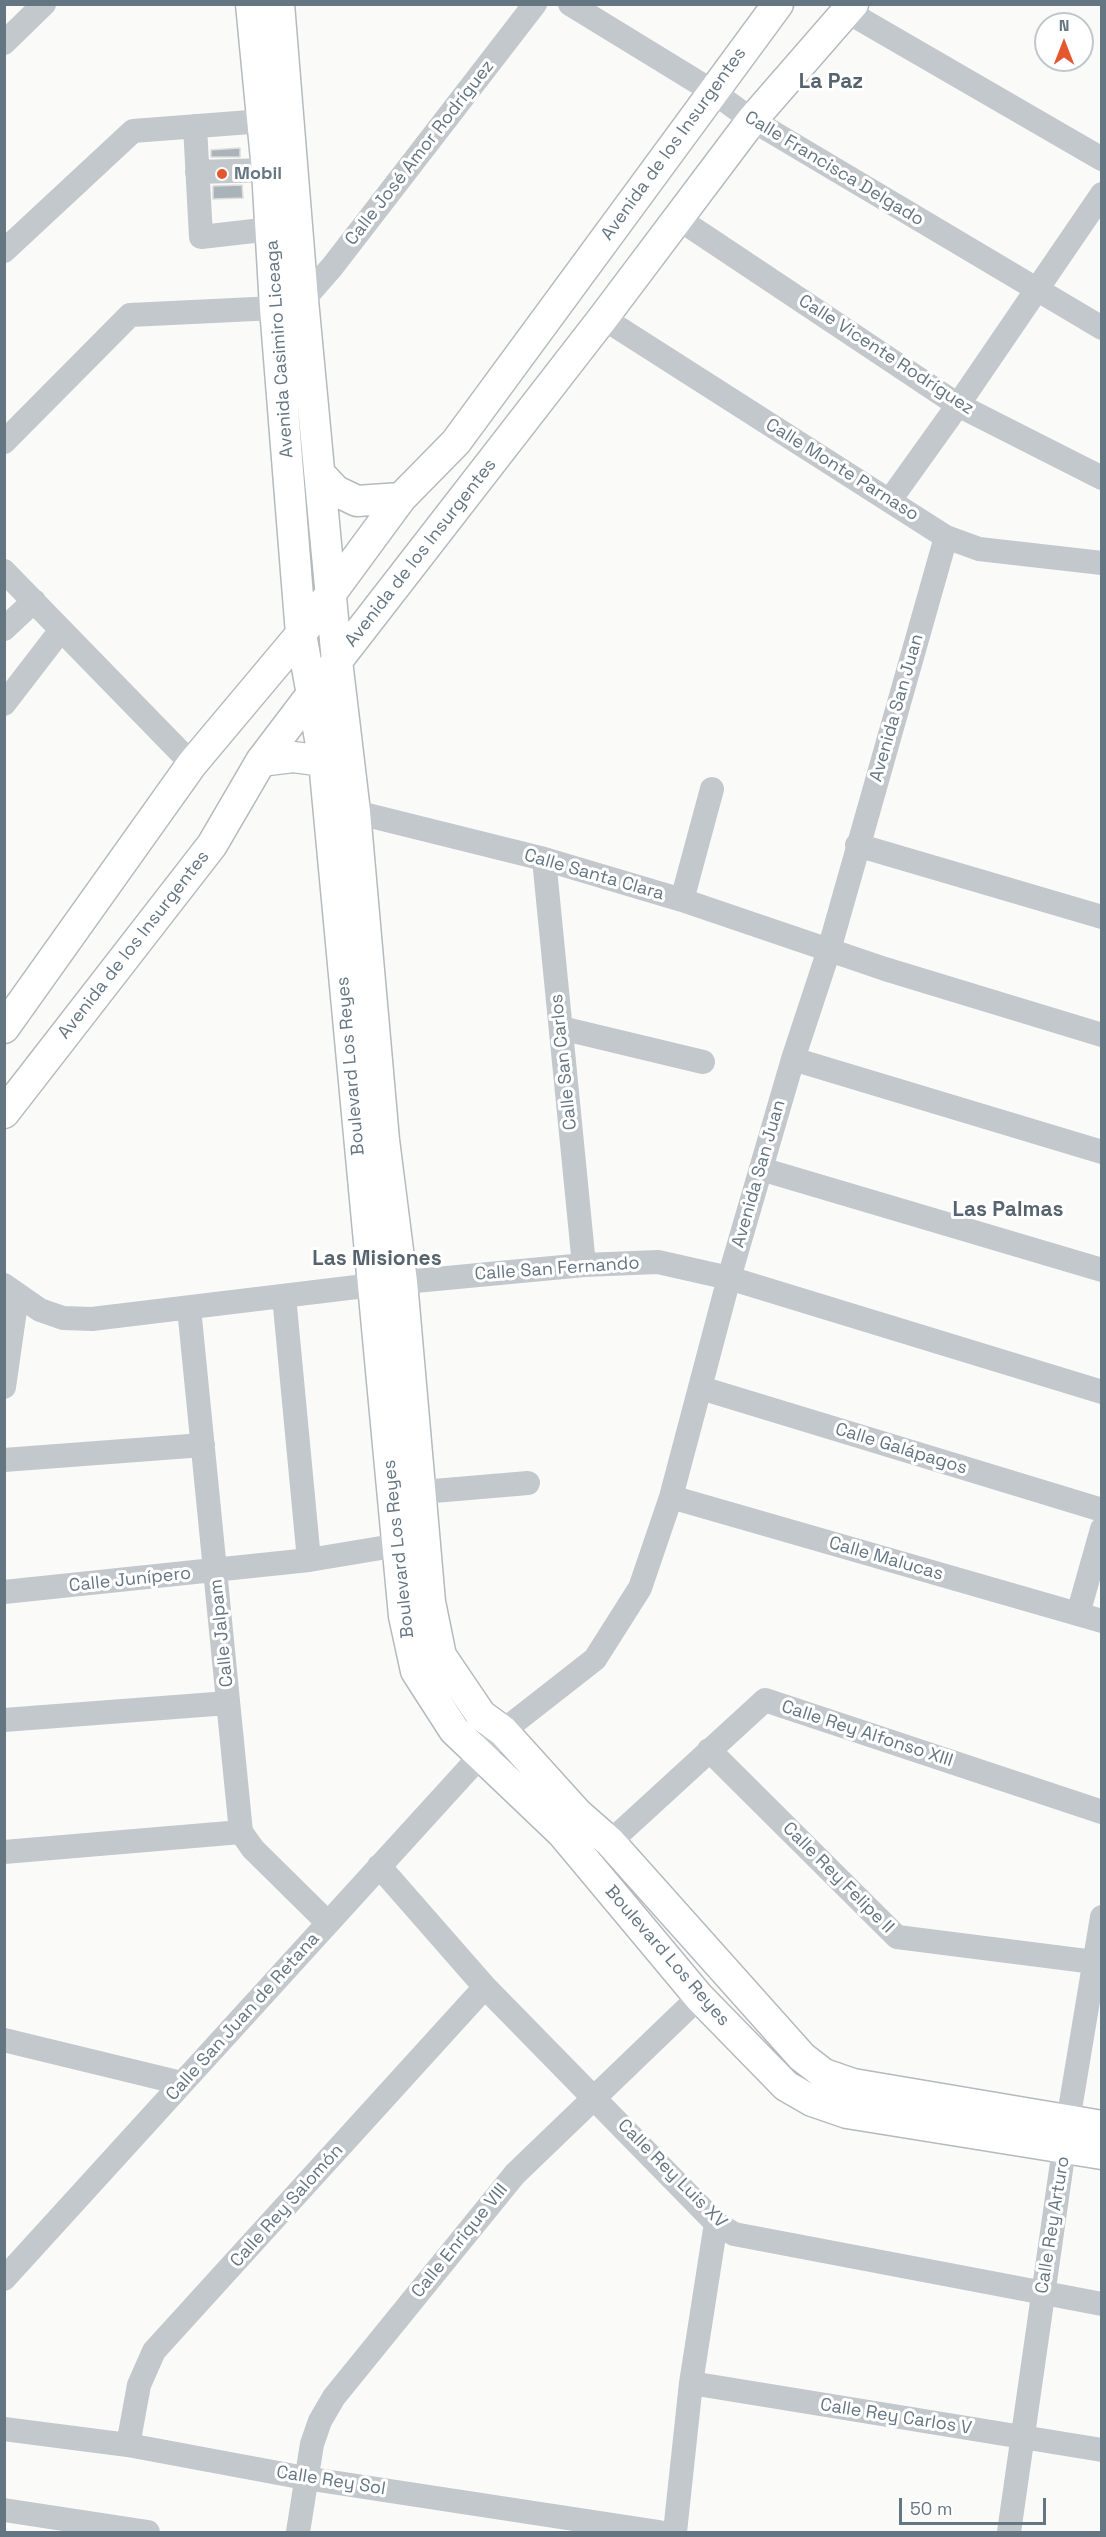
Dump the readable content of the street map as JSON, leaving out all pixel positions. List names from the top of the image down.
{
  "streets": {
    "main road": ["Avenida de los Insurgentes", "Avenida Casimiro Liceaga", "Boulevard Los Reyes"],
    "street": [
      "Calle José Amor Rodríguez",
      "Calle Francisca Delgado",
      "Calle Vicente Rodríguez",
      "Calle Monte Parnaso",
      "Avenida San Juan",
      "Calle Santa Clara",
      "Calle San Carlos",
      "Calle San Fernando",
      "Calle Galápagos",
      "Calle Malucas",
      "Calle Junípero",
      "Calle Jalpam",
      "Calle Rey Alfonso XIII",
      "Calle Rey Felipe II",
      "Calle San Juan de Retana",
      "Calle Rey Luis XV",
      "Calle Rey Salomón",
      "Calle Rey Arturo",
      "Calle Enrique VIII",
      "Calle Rey Carlos V",
      "Calle Rey Sol"
    ]
  },
  "crossings": [
    ["Avenida de los Insurgentes", "Calle Francisca Delgado"],
    ["Avenida de los Insurgentes", "Avenida Casimiro Liceaga"],
    ["Avenida de los Insurgentes", "Calle Vicente Rodríguez"],
    ["Avenida de los Insurgentes", "Calle Monte Parnaso"],
    ["Avenida de los Insurgentes", "Boulevard Los Reyes"],
    ["Calle José Amor Rodríguez", "Avenida Casimiro Liceaga"],
    ["Avenida Casimiro Liceaga", "Boulevard Los Reyes"],
    ["Calle Monte Parnaso", "Avenida San Juan"],
    ["Avenida San Juan", "Calle Santa Clara"],
    ["Avenida San Juan", "Boulevard Los Reyes"],
    ["Avenida San Juan", "Calle San Fernando"],
    ["Avenida San Juan", "Calle Galápagos"],
    ["Avenida San Juan", "Calle Malucas"],
    ["Avenida San Juan", "Calle San Juan de Retana"],
    ["Calle Santa Clara", "Calle San Carlos"],
    ["Calle Santa Clara", "Boulevard Los Reyes"],
    ["Calle San Carlos", "Calle San Fernando"],
    ["Boulevard Los Reyes", "Calle San Fernando"],
    ["Boulevard Los Reyes", "Calle Junípero"],
    ["Boulevard Los Reyes", "Calle Rey Alfonso XIII"],
    ["Boulevard Los Reyes", "Calle San Juan de Retana"],
    ["Boulevard Los Reyes", "Calle Rey Arturo"],
    ["Boulevard Los Reyes", "Calle Enrique VIII"],
    ["Calle San Fernando", "Calle Jalpam"],
    ["Calle Junípero", "Calle Jalpam"],
    ["Calle Rey Alfonso XIII", "Calle Rey Felipe II"],
    ["Calle Rey Felipe II", "Calle Rey Arturo"],
    ["Calle San Juan de Retana", "Calle Rey Luis XV"],
    ["Calle Rey Luis XV", "Calle Rey Salomón"],
    ["Calle Rey Luis XV", "Calle Rey Arturo"],
    ["Calle Rey Luis XV", "Calle Enrique VIII"],
    ["Calle Rey Salomón", "Calle Rey Sol"],
    ["Calle Rey Arturo", "Calle Rey Carlos V"],
    ["Calle Enrique VIII", "Calle Rey Sol"]
  ],
  "districts": ["La Paz", "Las Palmas", "Las Misiones"],
  "places": ["Mobil"],
  "scale_bar": "50 m",
  "north": "top"
}
